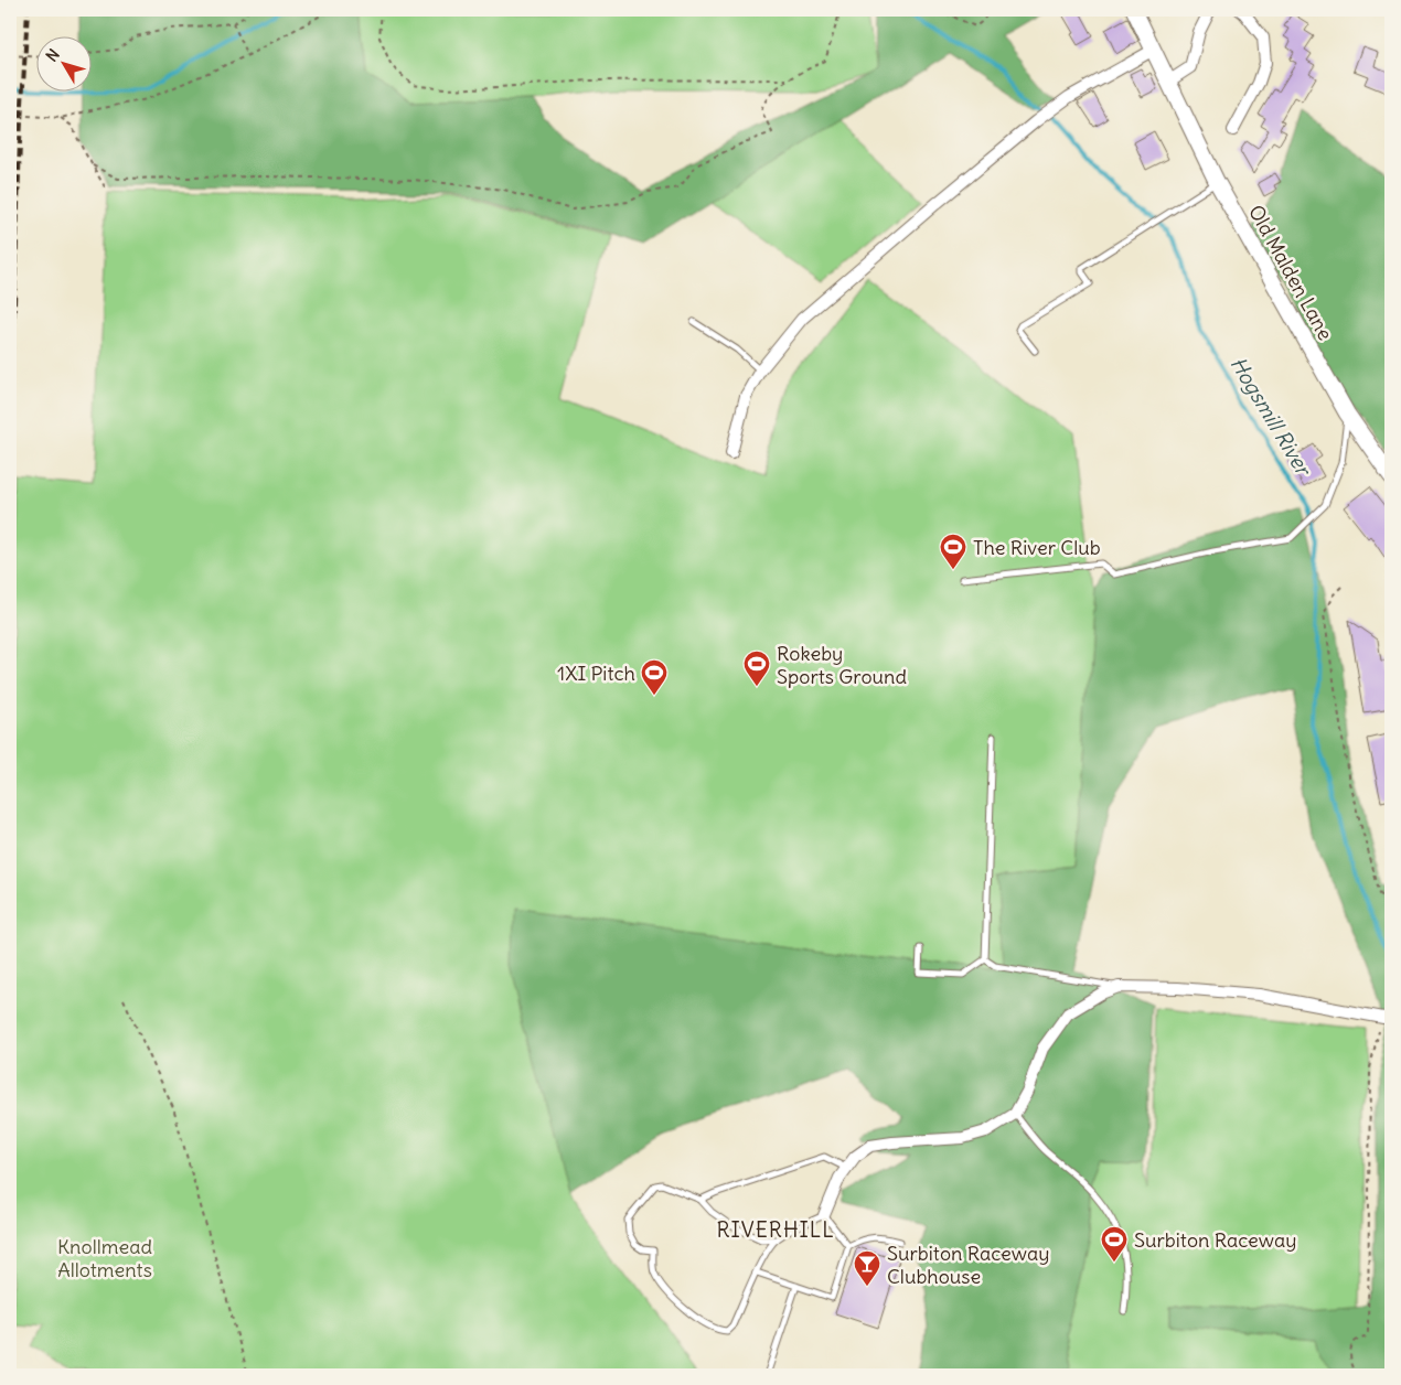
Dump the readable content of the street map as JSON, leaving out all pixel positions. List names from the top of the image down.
{
  "streets": {
    "main road": ["Old Malden Lane"]
  },
  "districts": ["RIVERHILL"],
  "water": ["Hogsmill River"],
  "parks": ["Knollmead Allotments"],
  "places": {
    "sports": [
      "The River Club",
      "Rokeby Sports Ground",
      "1XI Pitch",
      "Surbiton Raceway"
    ],
    "bar": ["Surbiton Raceway Clubhouse"]
  },
  "north": "top left"
}
